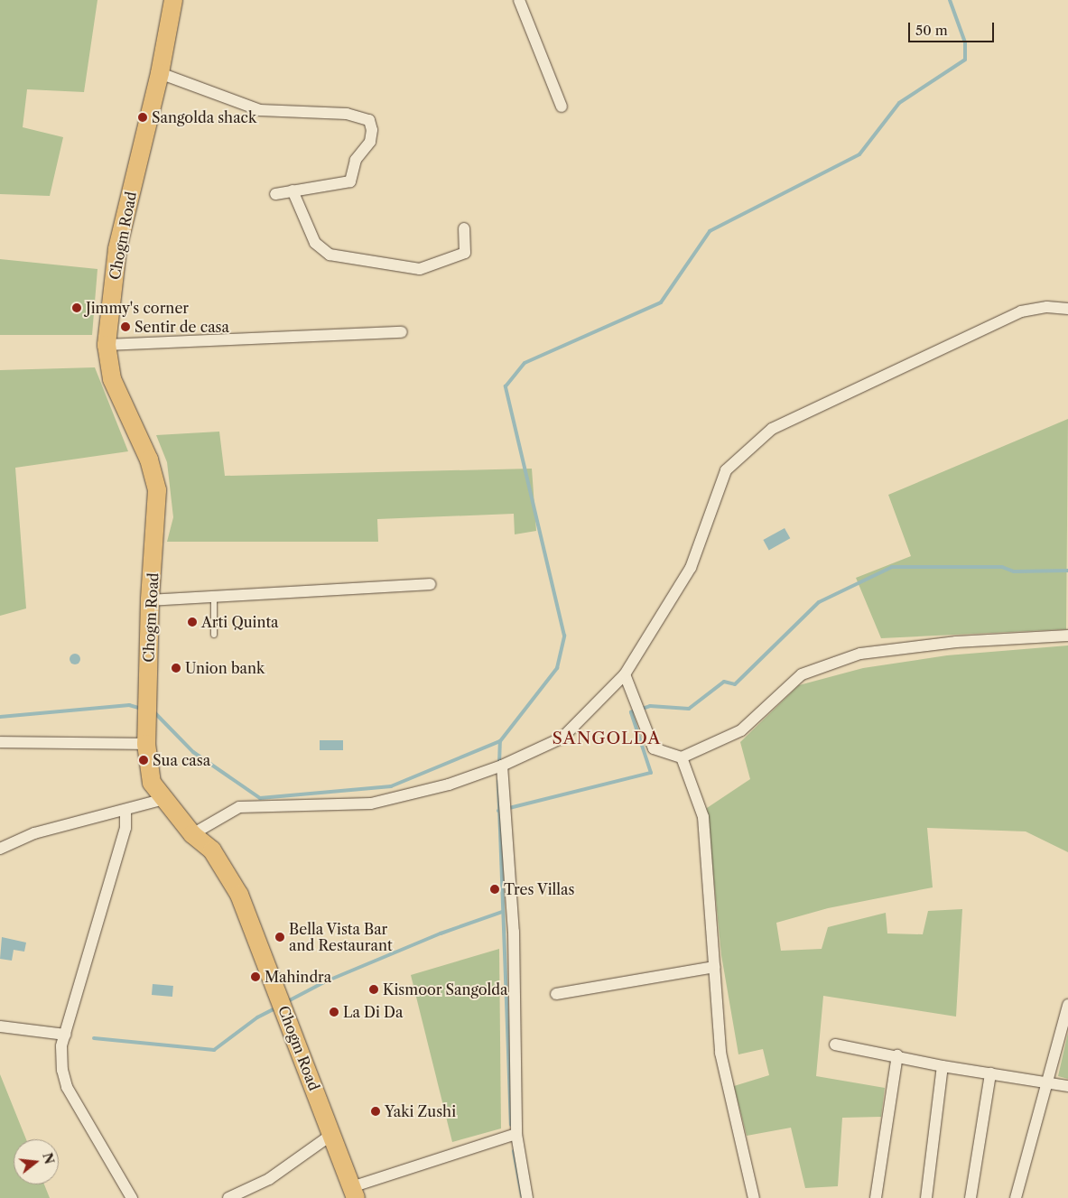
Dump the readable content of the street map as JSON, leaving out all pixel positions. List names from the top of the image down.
{
  "streets": {
    "main road": ["Chogm Road"]
  },
  "districts": ["SANGOLDA"],
  "places": [
    "Sangolda shack",
    "Jimmy's corner",
    "Sentir de casa",
    "Arti Quinta",
    "Union bank",
    "Sua casa",
    "Tres Villas",
    "Bella Vista Bar and Restaurant",
    "Mahindra",
    "Kismoor Sangolda",
    "La Di Da",
    "Yaki Zushi"
  ],
  "scale_bar": "50 m",
  "north": "right"
}
